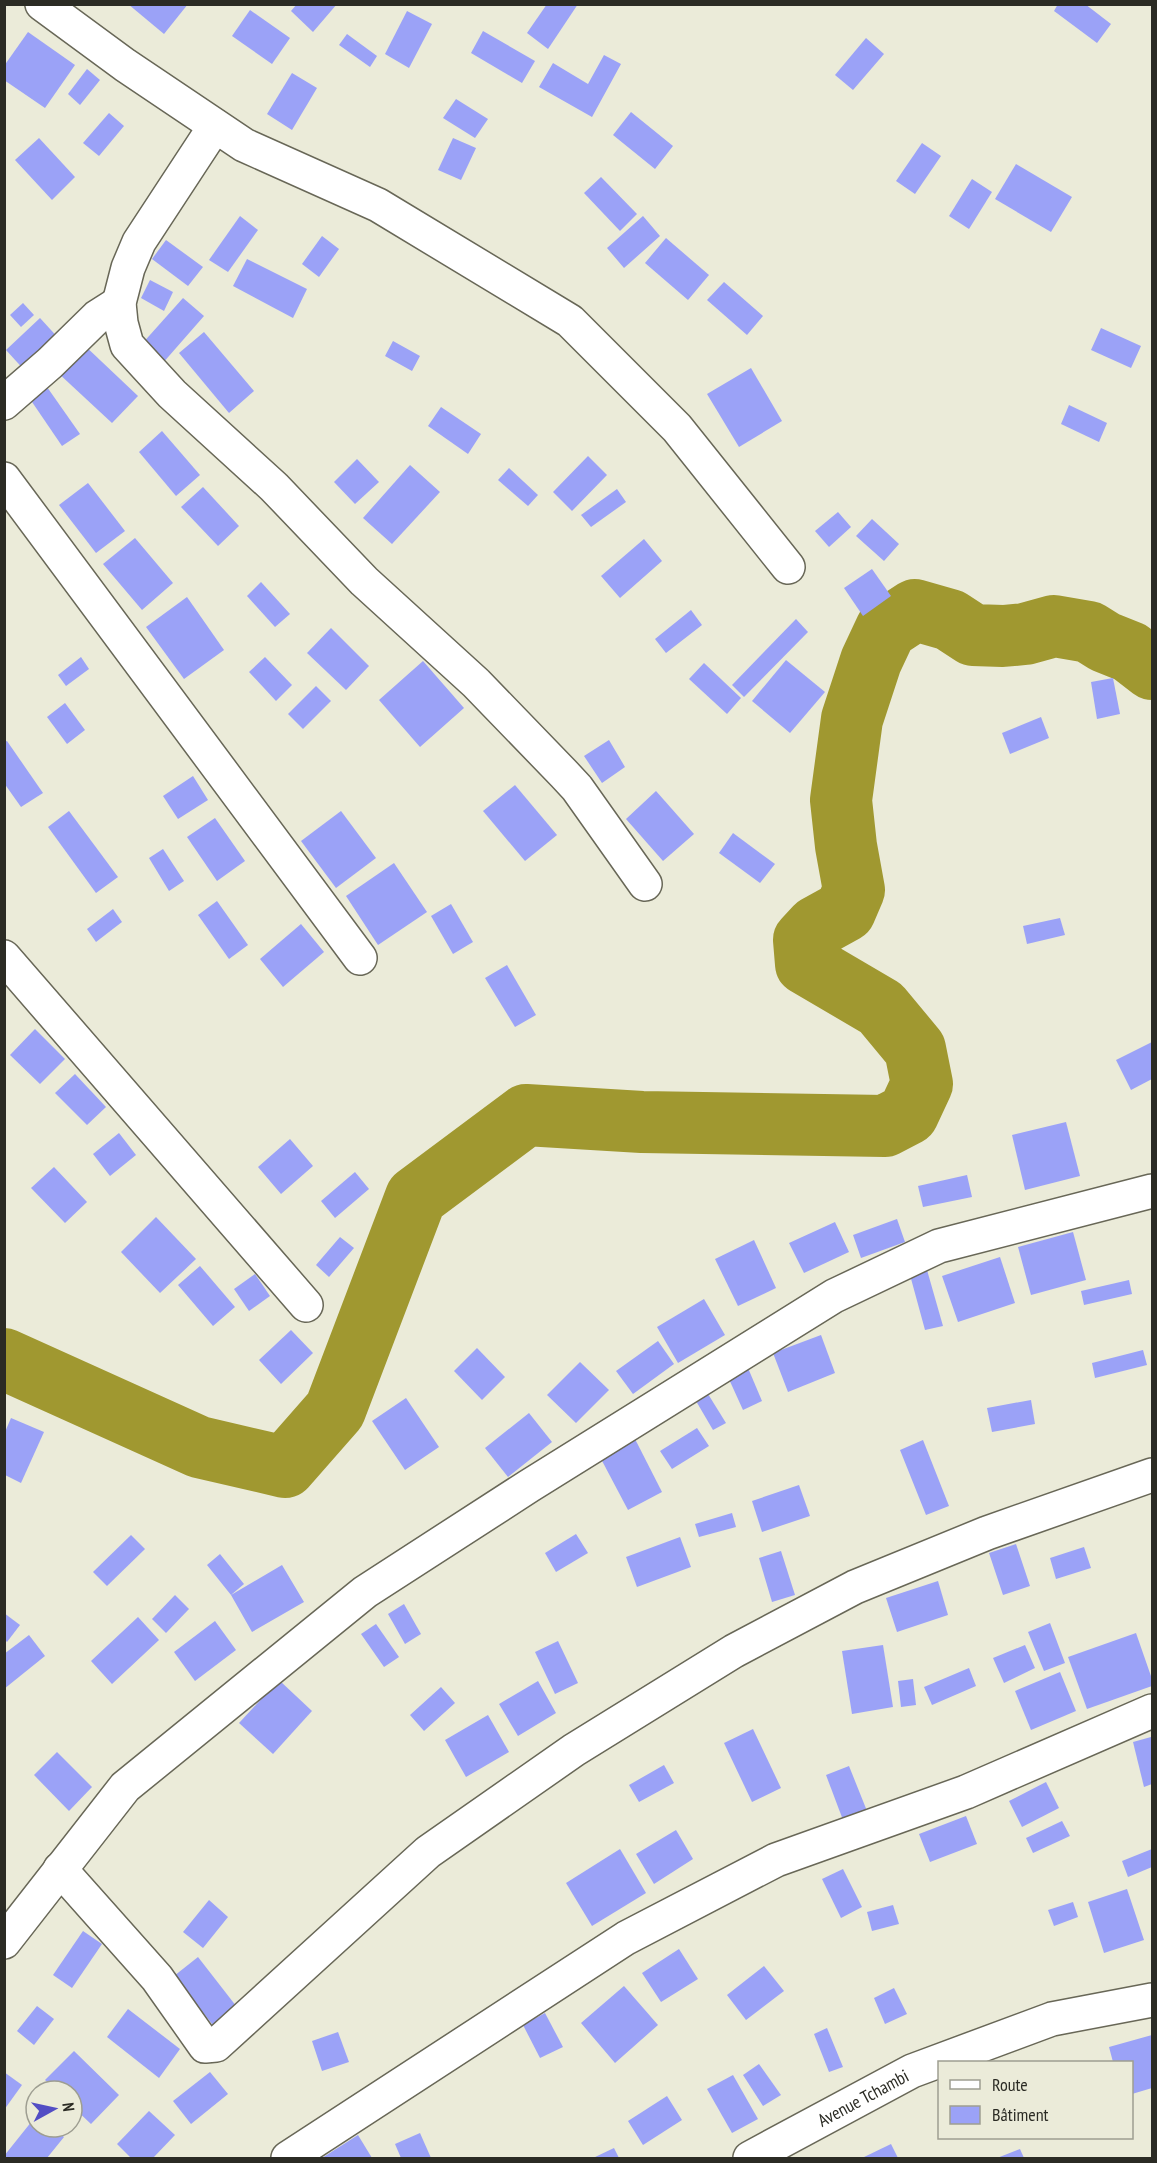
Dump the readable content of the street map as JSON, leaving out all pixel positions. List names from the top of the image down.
{
  "streets": {
    "street": ["Avenue Tchambi"]
  },
  "legend": ["Route", "Bâtiment"],
  "north": "right"
}
